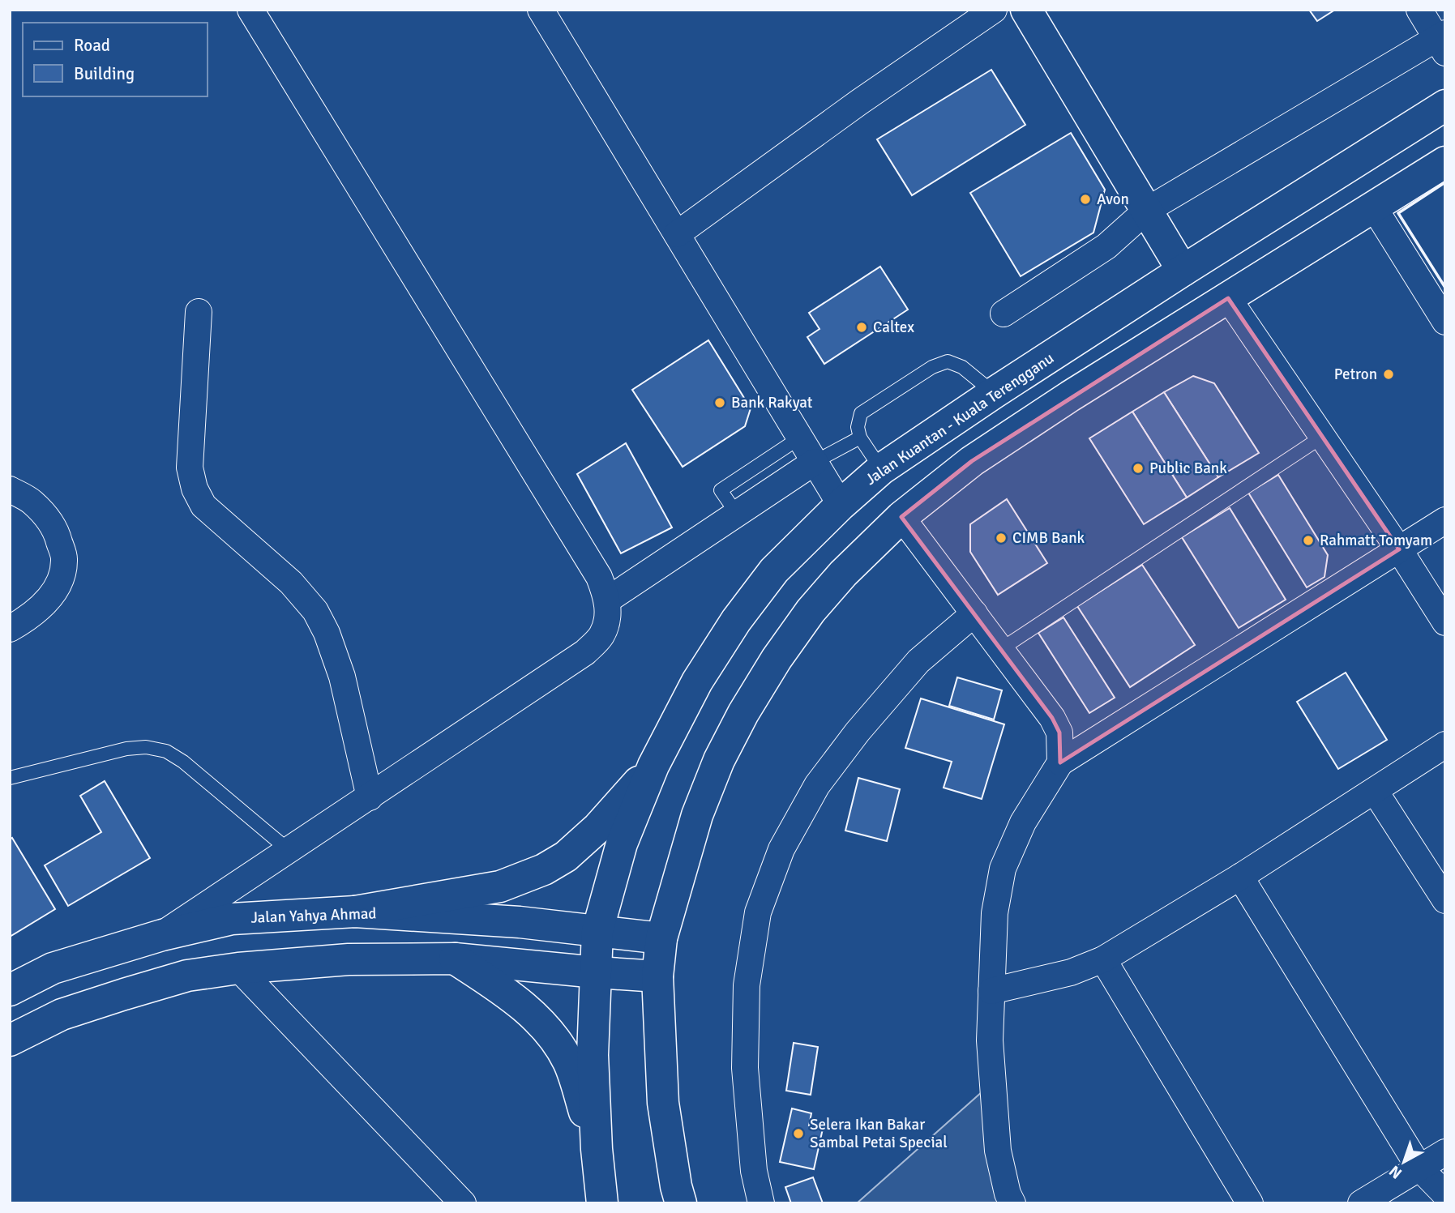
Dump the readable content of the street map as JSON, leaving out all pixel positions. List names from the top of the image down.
{
  "streets": {
    "main road": ["Jalan Kuantan - Kuala Terengganu", "Jalan Yahya Ahmad"]
  },
  "crossings": [
    ["Jalan Kuantan - Kuala Terengganu", "Jalan Yahya Ahmad"]
  ],
  "places": [
    "Avon",
    "Caltex",
    "Petron",
    "Bank Rakyat",
    "Public Bank",
    "CIMB Bank",
    "Rahmatt Tomyam",
    "Selera Ikan Bakar Sambal Petai Special"
  ],
  "legend": ["Road", "Building"],
  "north": "bottom left"
}
